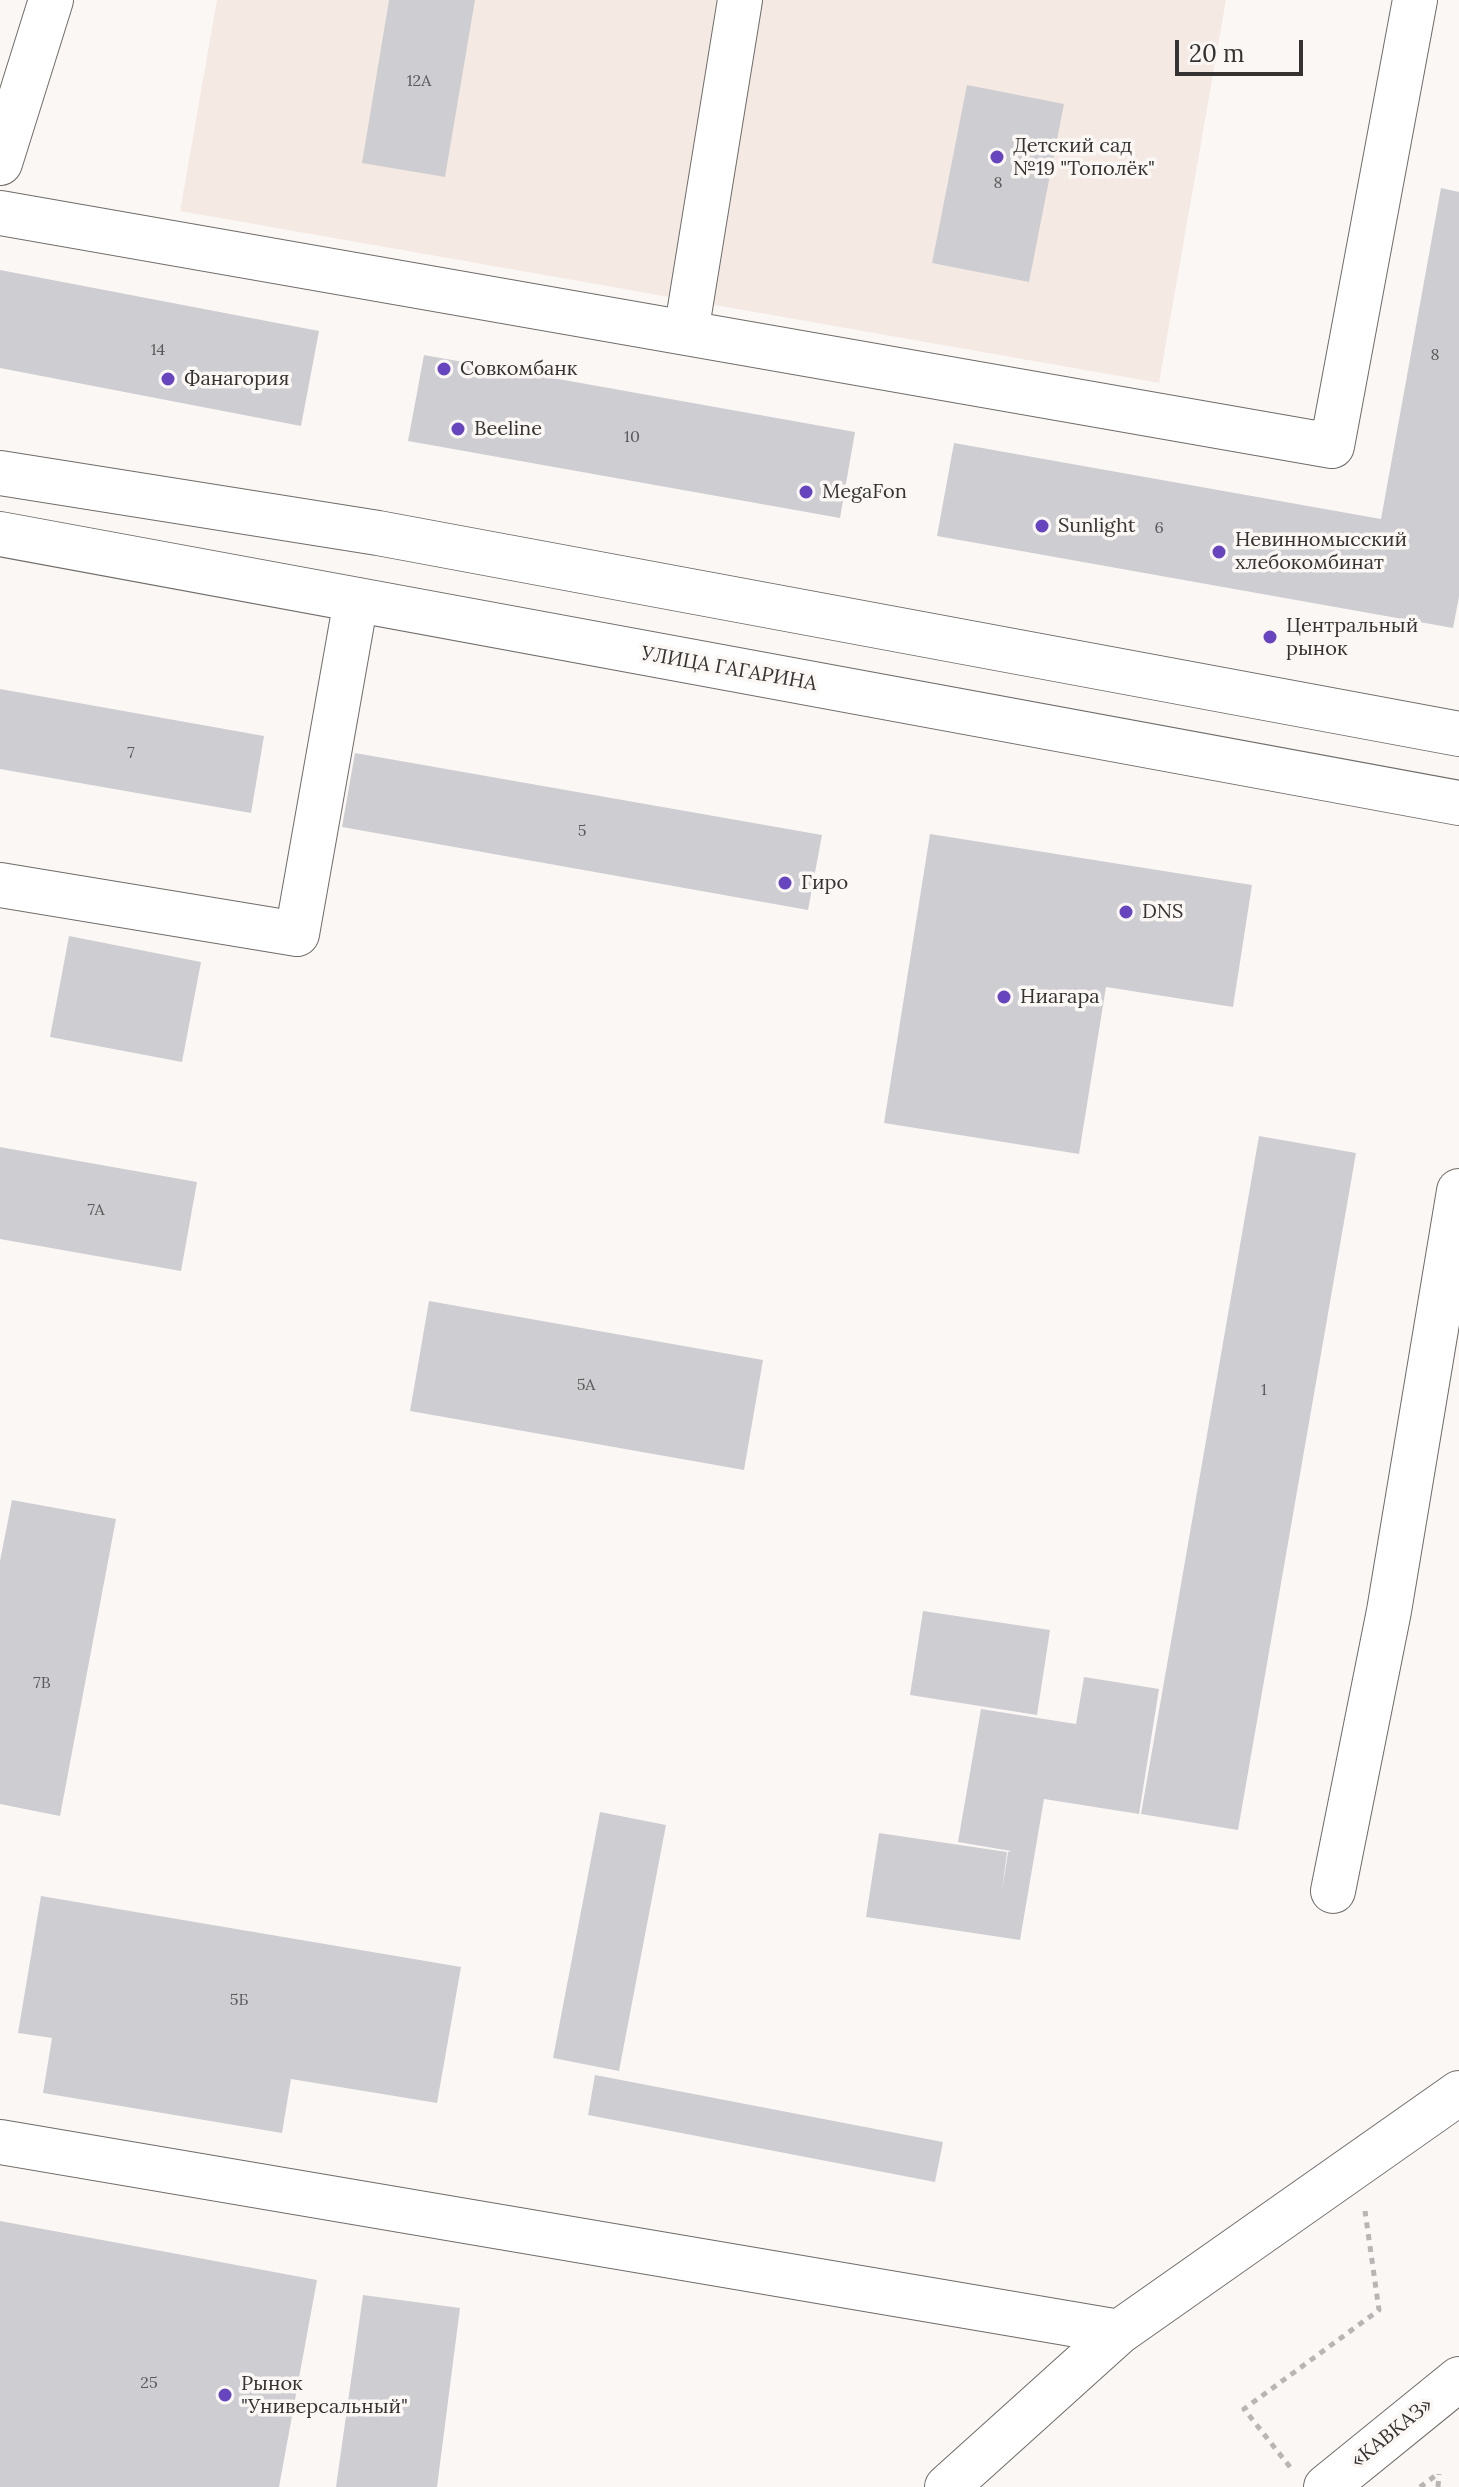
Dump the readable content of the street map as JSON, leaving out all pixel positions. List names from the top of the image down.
{
  "streets": {
    "main road": ["УЛИЦА ГАГАРИНА", "«КАВКАЗ»"]
  },
  "places": [
    "Детский сад №19 \"Тополёк\"",
    "Совкомбанк",
    "Фанагория",
    "Beeline",
    "MegaFon",
    "Sunlight",
    "Невинномысский хлебокомбинат",
    "Центральный рынок",
    "Гиро",
    "DNS",
    "Ниагара",
    "Рынок \"Универсальный\""
  ],
  "house_numbers": [
    "12А",
    "8",
    "14",
    "8",
    "10",
    "6",
    "7",
    "5",
    "7А",
    "5А",
    "1",
    "7В",
    "5Б",
    "25"
  ],
  "scale_bar": "20 m"
}
